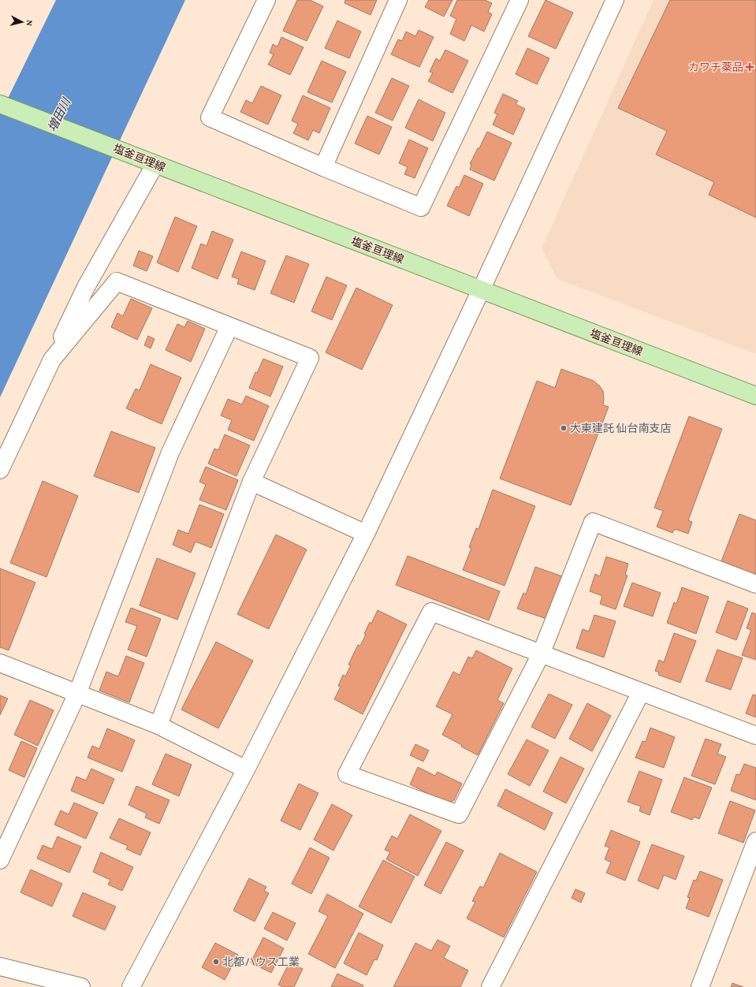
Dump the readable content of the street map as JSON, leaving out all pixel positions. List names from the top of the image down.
{
  "streets": {
    "main road": ["塩釜亘理線"]
  },
  "water": ["増田川"],
  "places": {
    "health": ["カワチ薬品"],
    "other": ["大東建託 仙台南支店", "北都ハウス工業"]
  },
  "north": "right"
}
